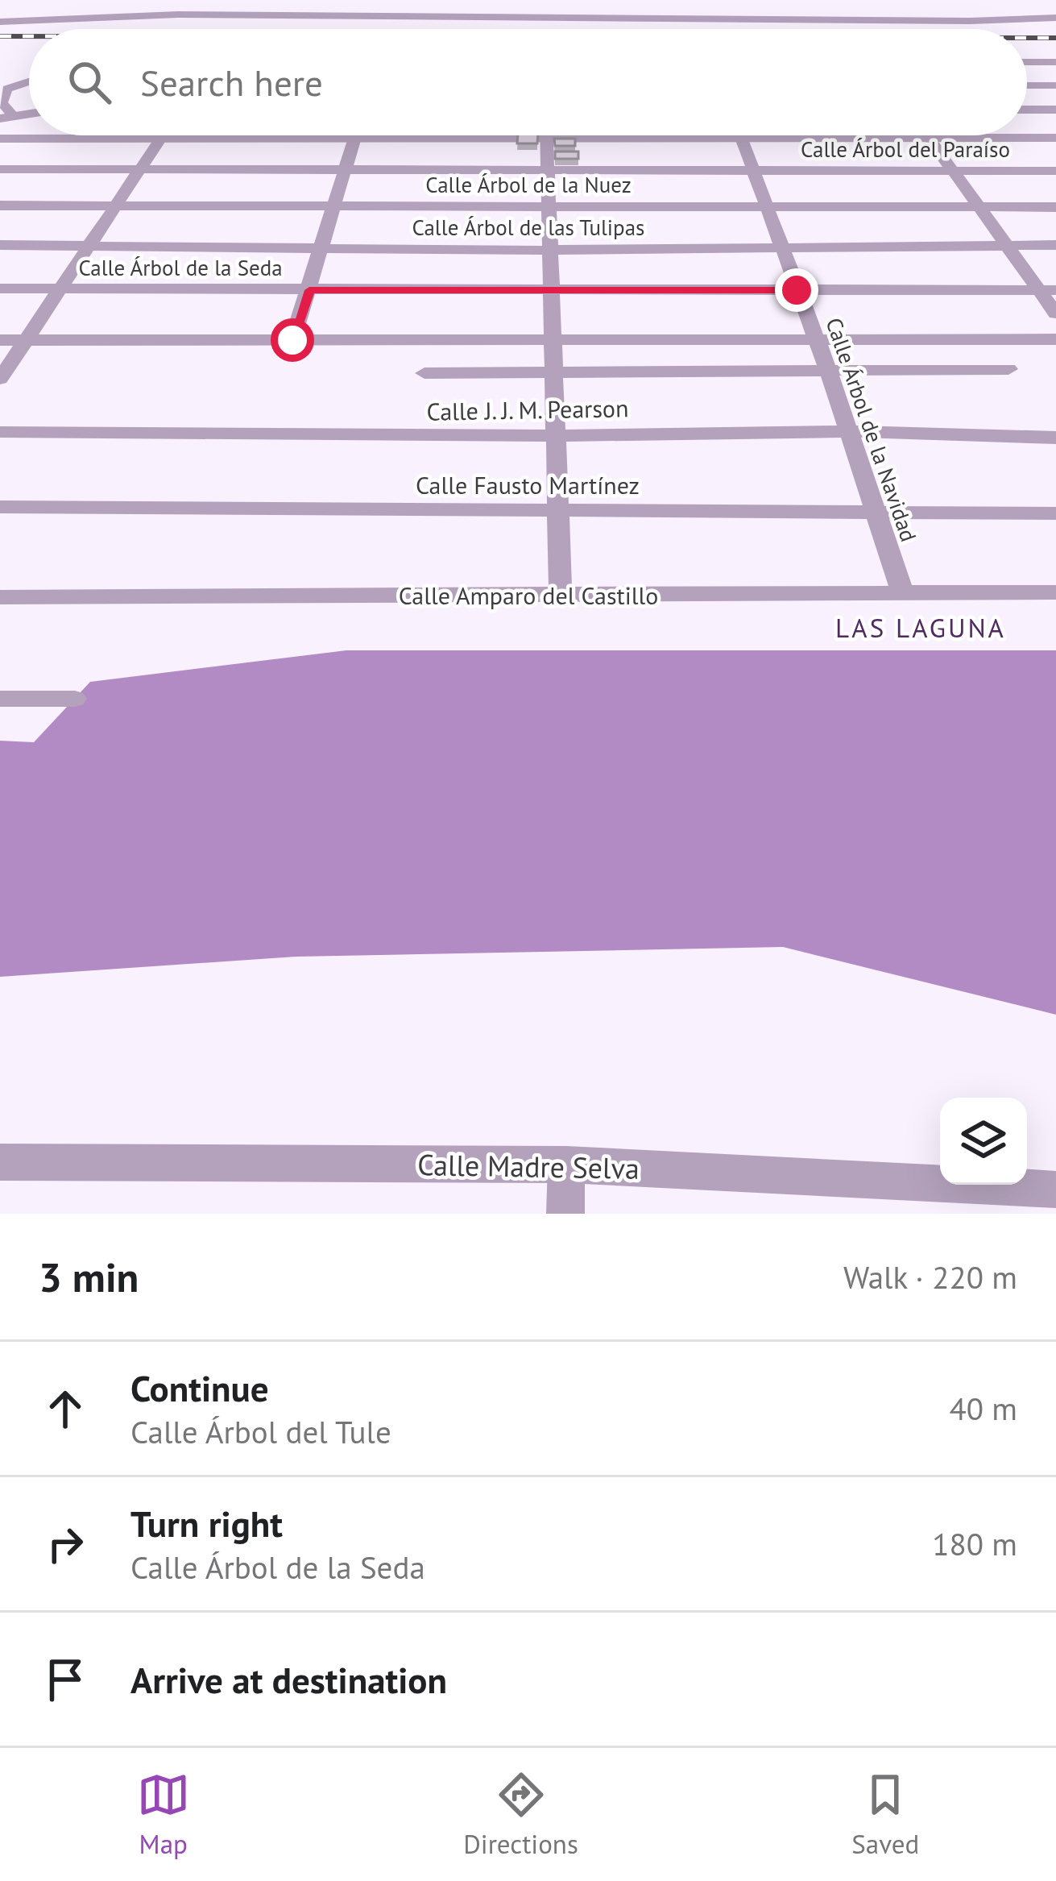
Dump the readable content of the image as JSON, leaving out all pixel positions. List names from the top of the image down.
{
  "streets": {
    "street": [
      "Calle Árbol del Paraíso",
      "Calle Árbol de la Nuez",
      "Calle Árbol de las Tulipas",
      "Calle Árbol de la Seda",
      "Calle J. J. M. Pearson",
      "Calle Árbol de la Navidad",
      "Calle Fausto Martínez",
      "Calle Amparo del Castillo",
      "Calle Madre Selva"
    ]
  },
  "crossings": [
    ["Calle Árbol del Paraíso", "Calle Árbol de la Navidad"],
    ["Calle Árbol de la Nuez", "Calle Árbol de la Navidad"],
    ["Calle Árbol de las Tulipas", "Calle Árbol de la Navidad"],
    ["Calle Árbol de la Seda", "Calle Árbol de la Navidad"],
    ["Calle J. J. M. Pearson", "Calle Árbol de la Navidad"],
    ["Calle Árbol de la Navidad", "Calle Fausto Martínez"],
    ["Calle Árbol de la Navidad", "Calle Amparo del Castillo"]
  ],
  "districts": ["LAS LAGUNA"],
  "page": {
    "search": "Search here",
    "heading": ["3 min", "Walk · 220 m"],
    "list": [
      ["Continue", "Calle Árbol del Tule", "40 m"],
      ["Turn right", "Calle Árbol de la Seda", "180 m"],
      "Arrive at destination"
    ],
    "nav": ["Map", "Directions", "Saved"]
  }
}
